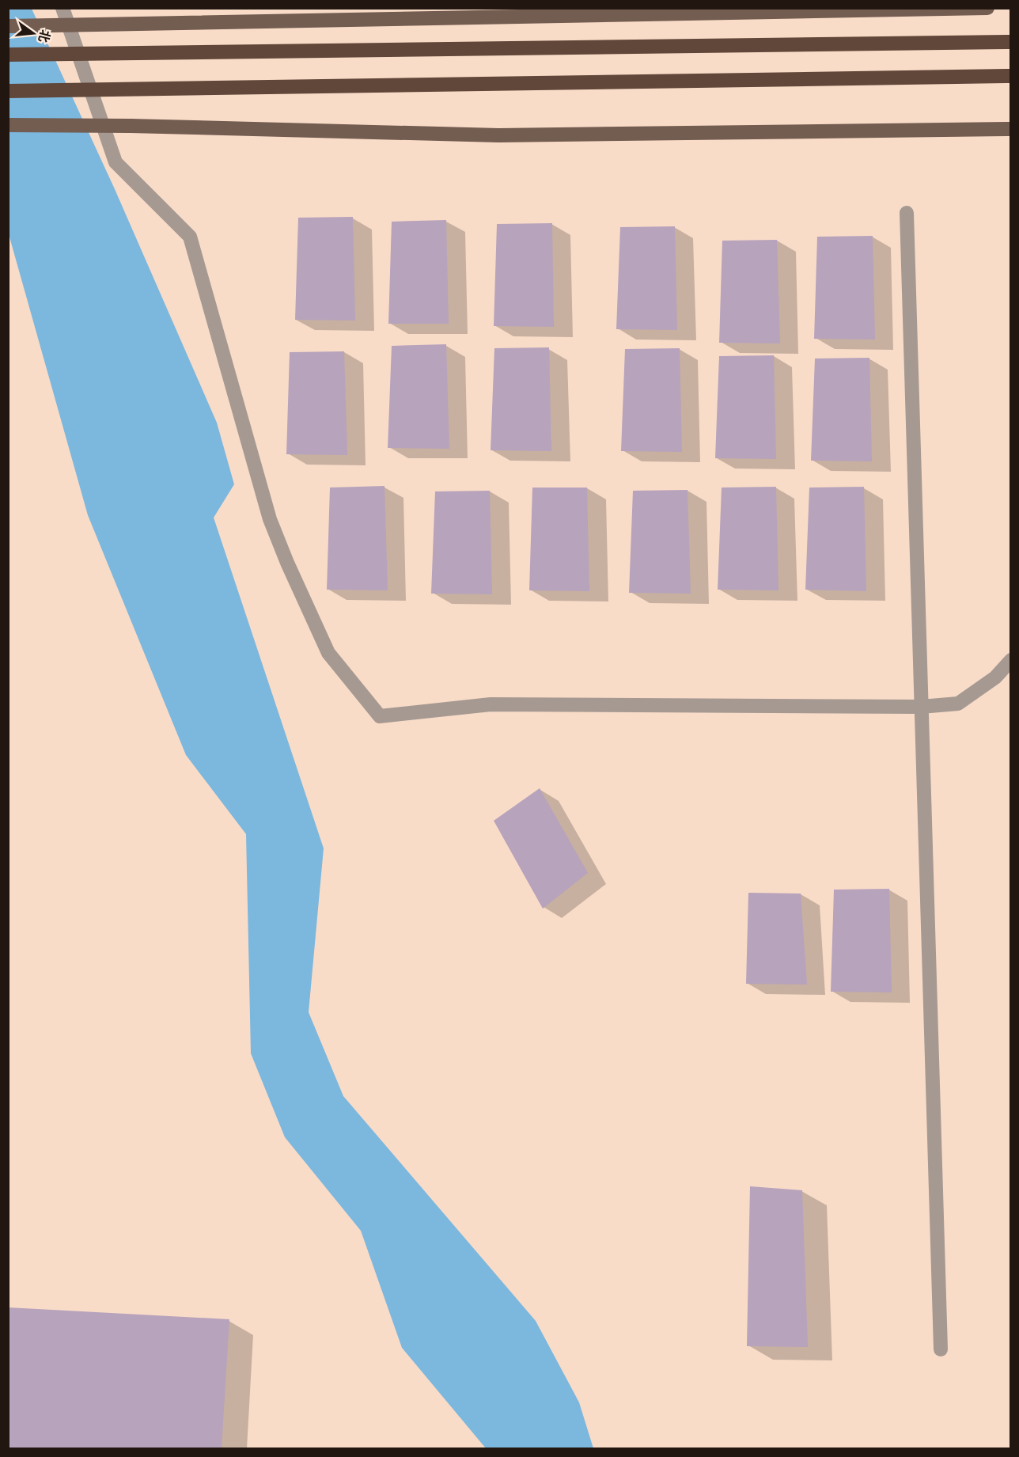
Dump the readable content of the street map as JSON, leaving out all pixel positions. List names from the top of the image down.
{
  "north": "right"
}
